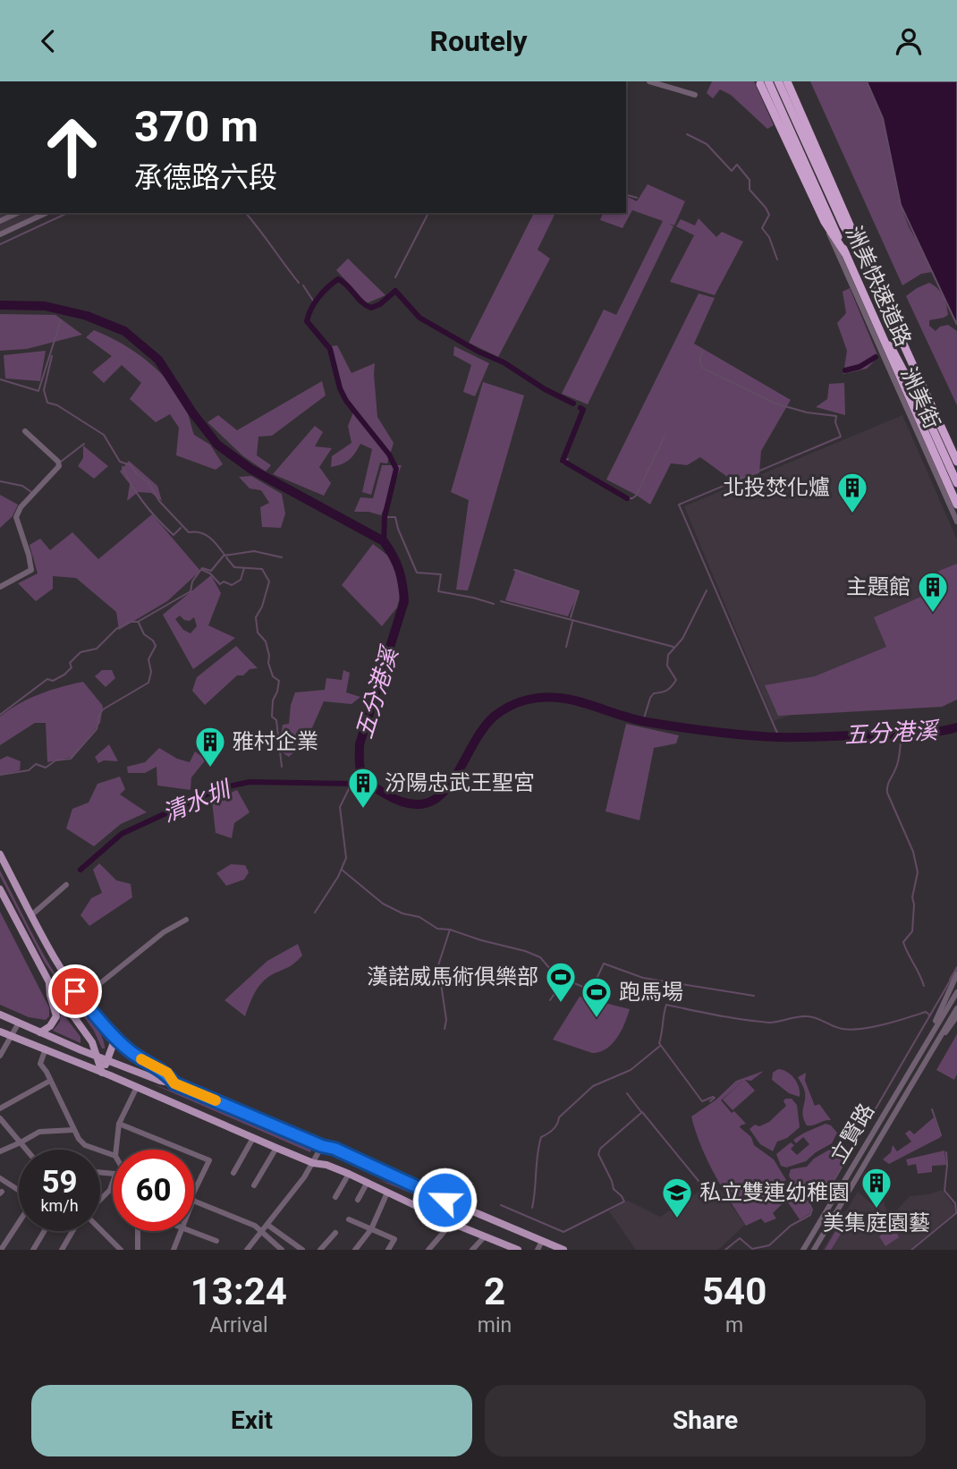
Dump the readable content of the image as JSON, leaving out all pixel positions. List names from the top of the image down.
{
  "streets": {
    "highway": ["洲美快速道路"],
    "street": ["洲美街", "立賢路"]
  },
  "crossings": [
    ["洲美快速道路", "洲美街"]
  ],
  "water": ["五分港溪", "清水圳"],
  "places": {
    "building": [
      "北投焚化爐",
      "主題館",
      "雅村企業",
      "汾陽忠武王聖宮",
      "美集庭園藝"
    ],
    "sports": ["漢諾威馬術俱樂部", "跑馬場"],
    "school or university": ["私立雙連幼稚園"]
  },
  "page": {
    "header": "Routely",
    "turn": ["370 m", "承德路六段"],
    "speed": "59 km/h",
    "limit": "60",
    "eta": [
      "13:24",
      "Arrival",
      "2",
      "min",
      "540",
      "m"
    ],
    "buttons": ["Exit", "Share"]
  }
}
